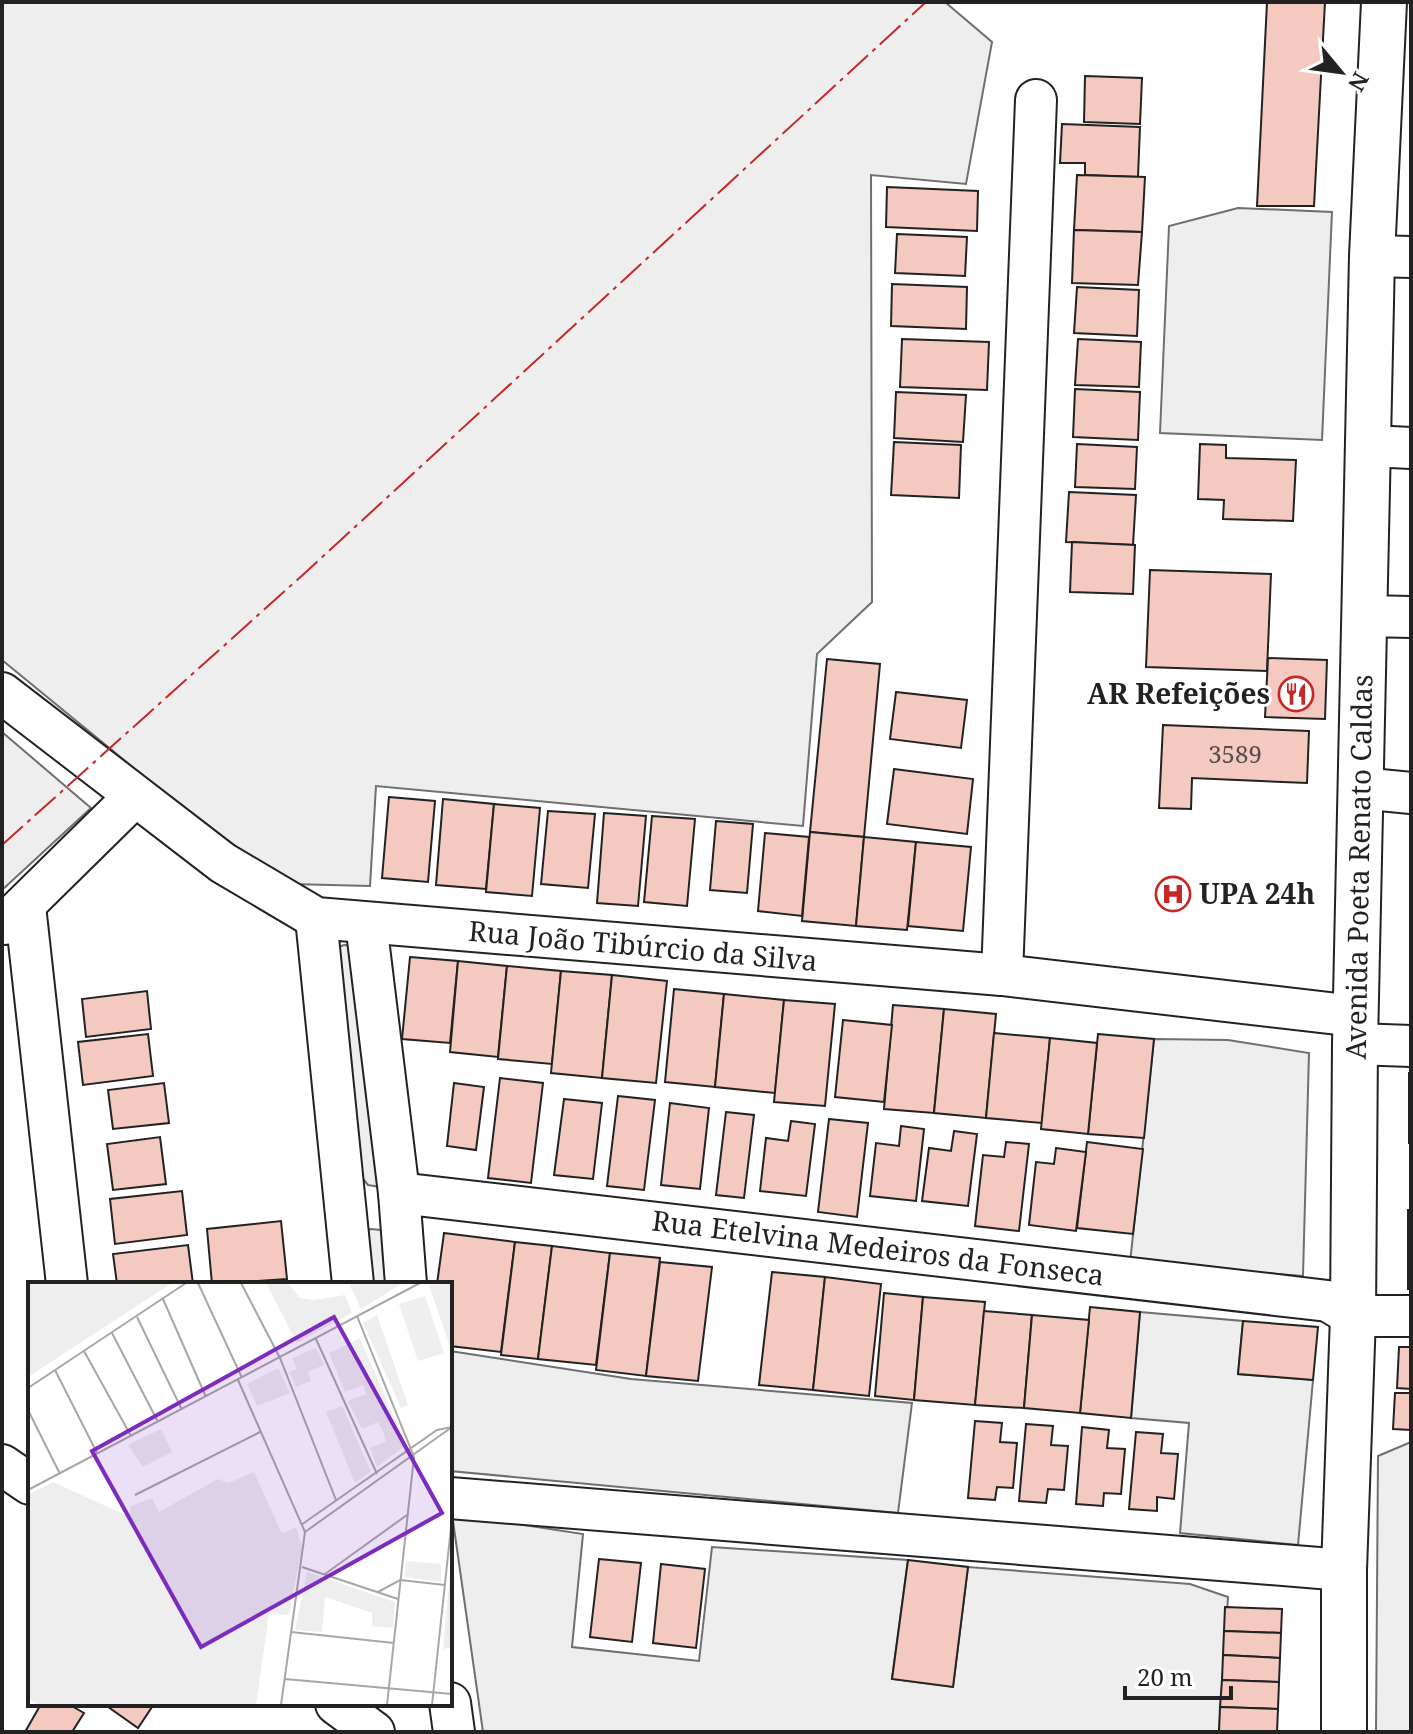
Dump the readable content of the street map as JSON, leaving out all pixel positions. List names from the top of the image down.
{
  "streets": {
    "main road": ["Avenida Poeta Renato Caldas"],
    "street": ["Rua João Tibúrcio da Silva", "Rua Etelvina Medeiros da Fonseca"]
  },
  "crossings": [
    ["Avenida Poeta Renato Caldas", "Rua João Tibúrcio da Silva"],
    ["Avenida Poeta Renato Caldas", "Rua Etelvina Medeiros da Fonseca"]
  ],
  "places": {
    "restaurant": ["AR Refeições"],
    "hospital": ["UPA 24h"]
  },
  "house_numbers": ["3589"],
  "scale_bar": "20 m",
  "north": "bottom right"
}
